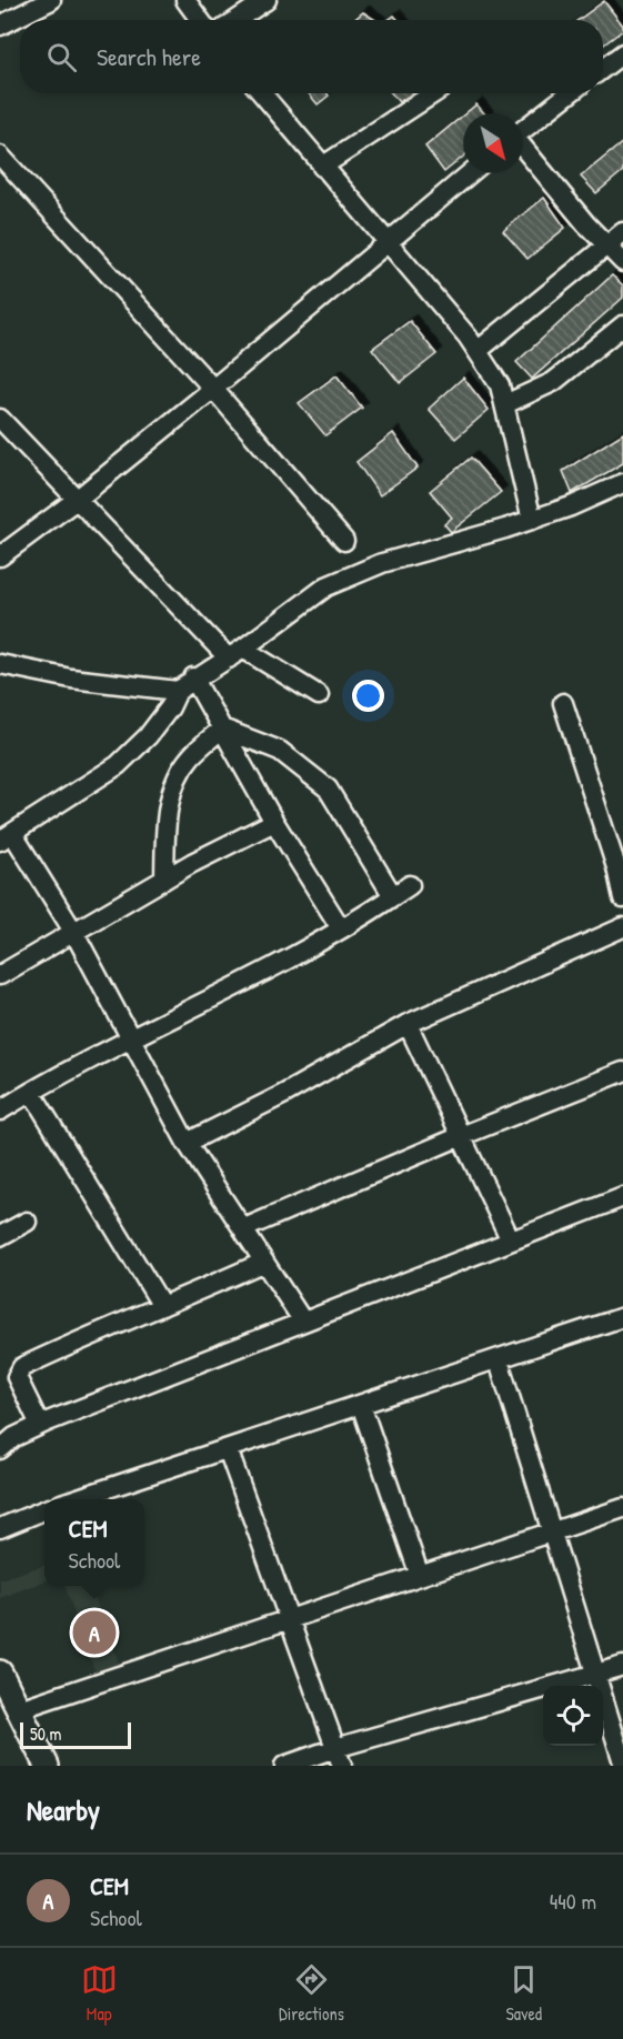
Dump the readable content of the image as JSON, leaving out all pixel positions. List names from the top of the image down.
{
  "scale_bar": "50 m",
  "north": "bottom right",
  "page": {
    "search": "Search here",
    "popup": ["CEM", "School"],
    "pins": "A",
    "scale": "50 m",
    "heading": "Nearby",
    "list": [
      {
        "mark": "A",
        "name": "CEM",
        "note": "School",
        "value": "440 m"
      }
    ],
    "nav": ["Map", "Directions", "Saved"]
  }
}
